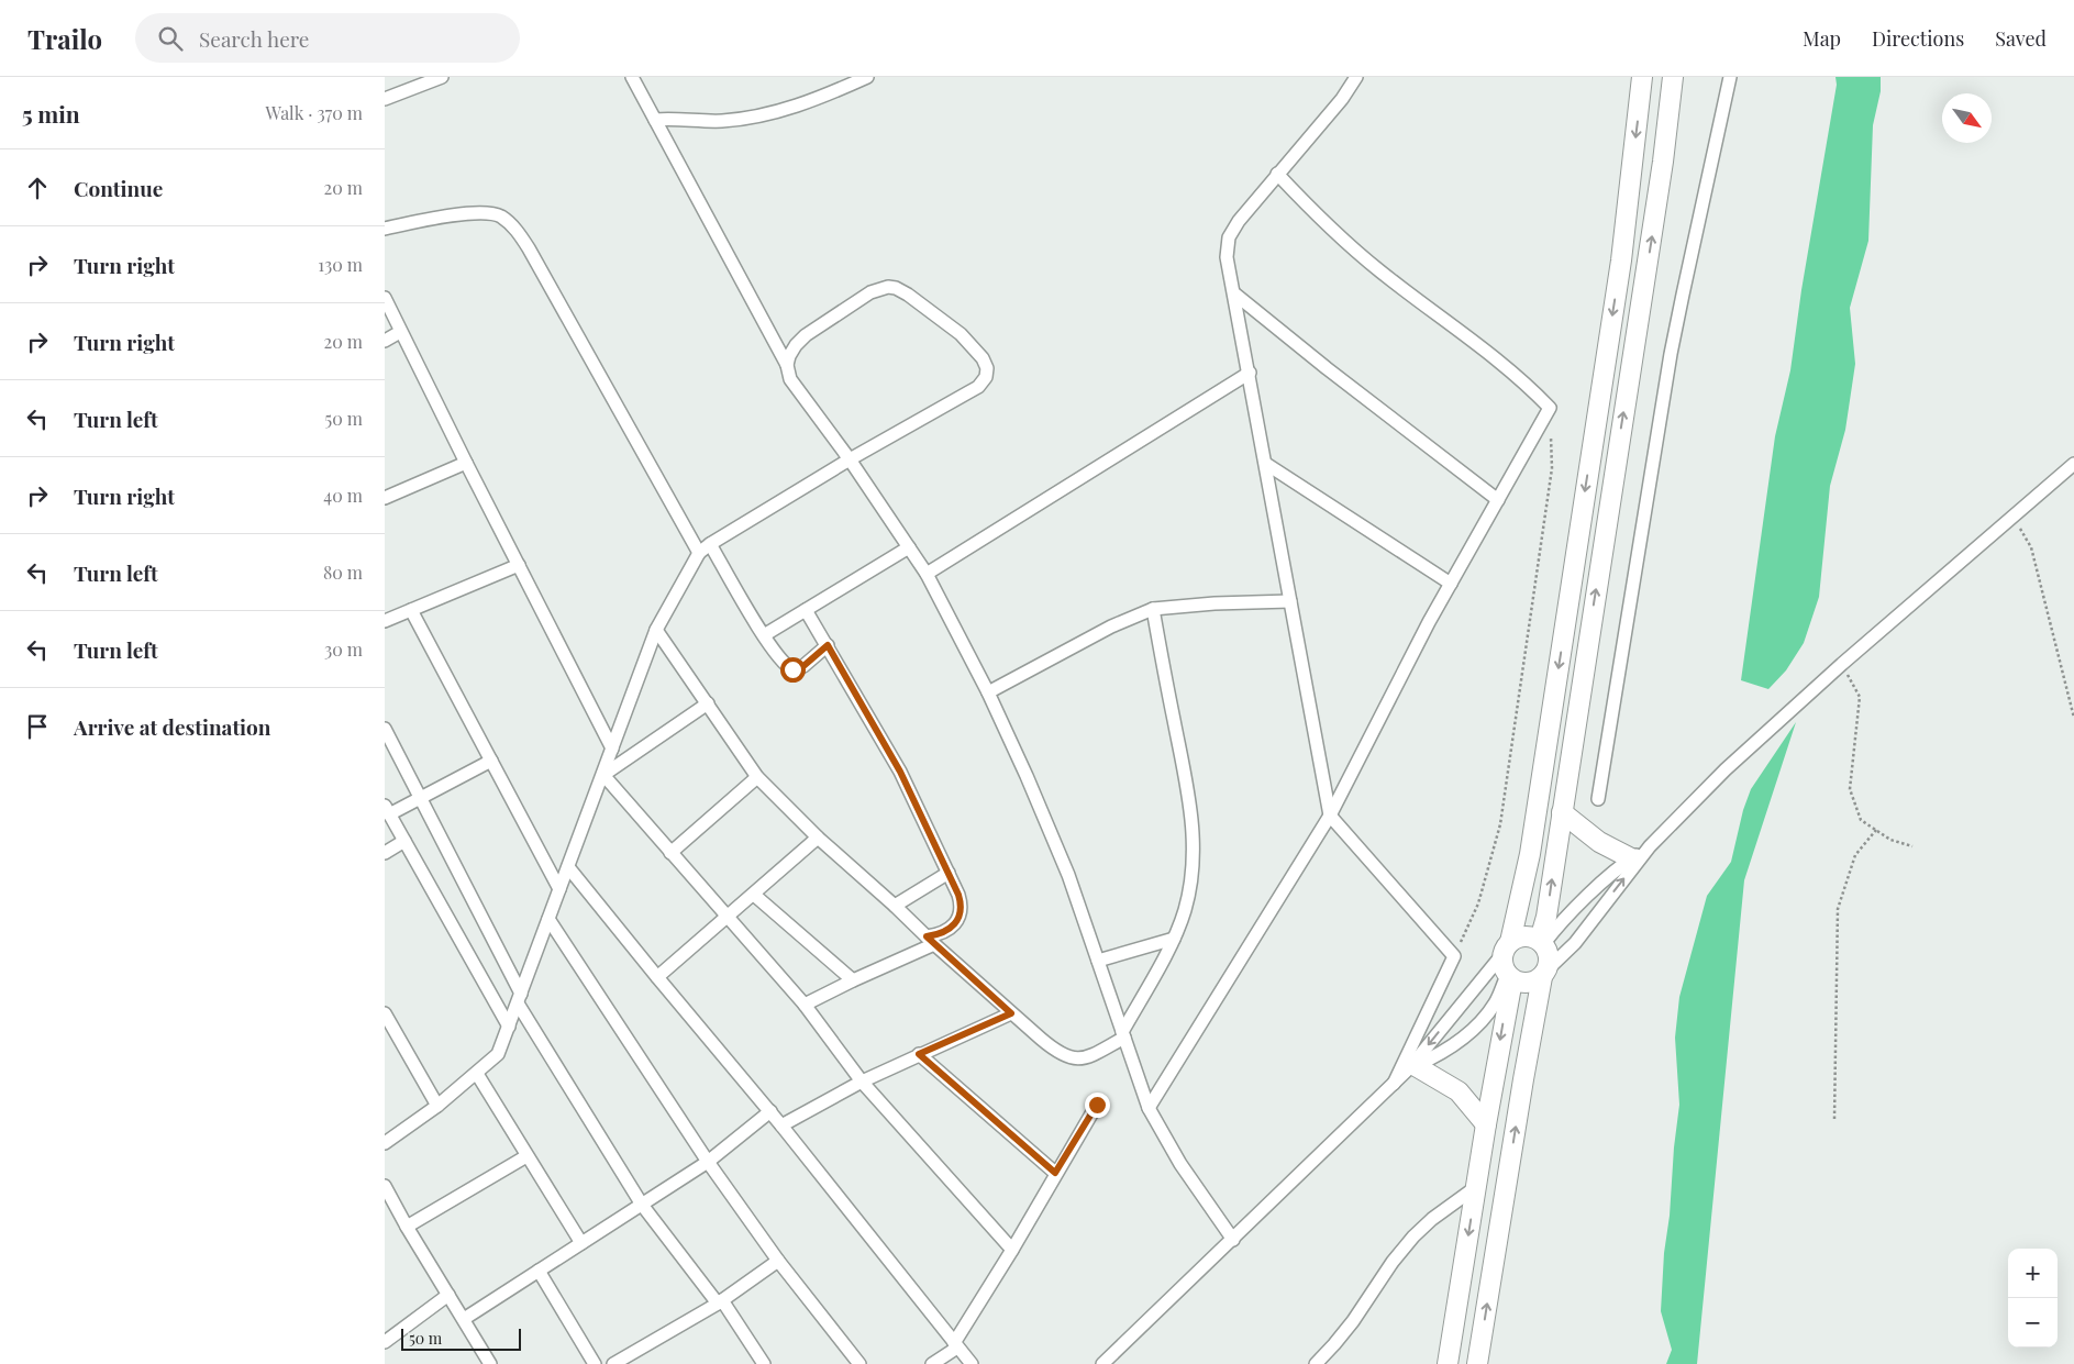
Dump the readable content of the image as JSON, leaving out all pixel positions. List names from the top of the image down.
{
  "scale_bar": "50 m",
  "north": "bottom right",
  "page": {
    "header": "Trailo",
    "search": "Search here",
    "nav": ["Map", "Directions", "Saved"],
    "heading": ["5 min", "Walk · 370 m"],
    "list": [
      ["Continue", "20 m"],
      ["Turn right", "130 m"],
      ["Turn right", "20 m"],
      ["Turn left", "50 m"],
      ["Turn right", "40 m"],
      ["Turn left", "80 m"],
      ["Turn left", "30 m"],
      "Arrive at destination"
    ],
    "map_buttons": ["+", "−"],
    "scale": "50 m"
  }
}
